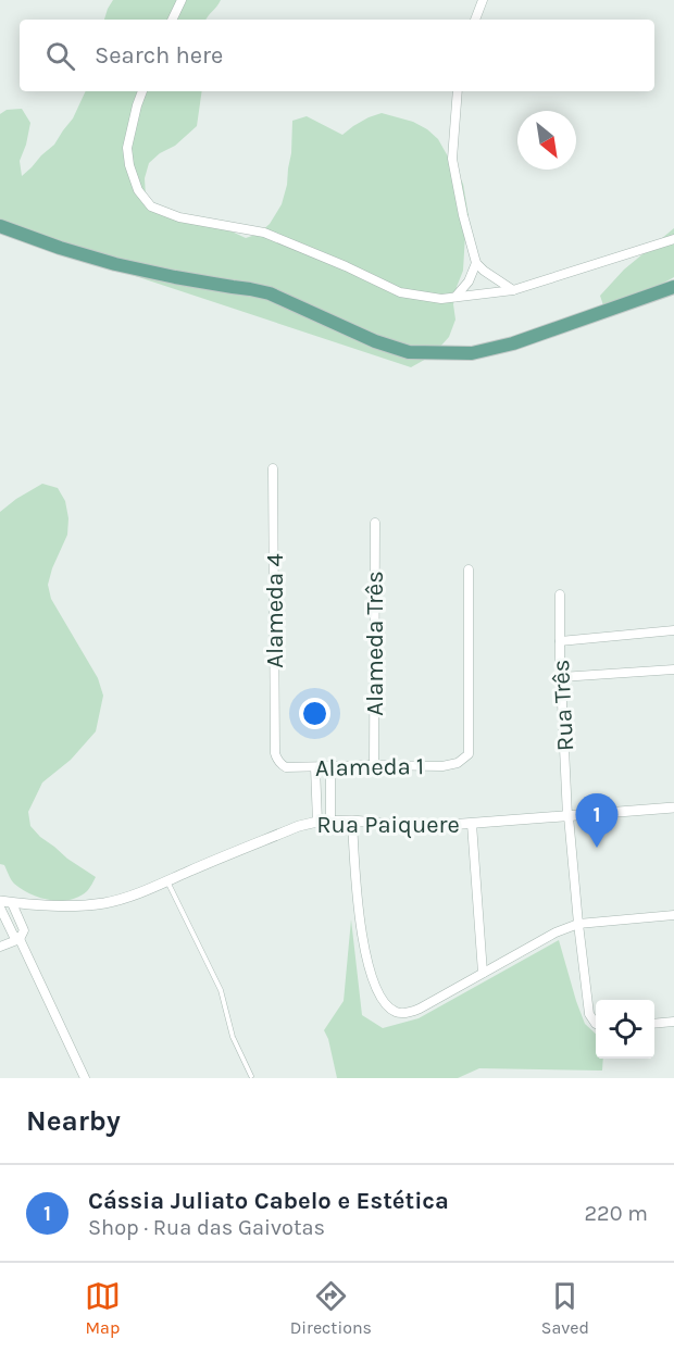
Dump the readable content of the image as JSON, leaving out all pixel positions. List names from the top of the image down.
{
  "streets": {
    "street": [
      "Alameda 4",
      "Alameda Três",
      "Rua Três",
      "Alameda 1",
      "Rua Paiquere"
    ]
  },
  "crossings": [
    ["Alameda 4", "Alameda 1"],
    ["Alameda Três", "Alameda 1"],
    ["Rua Três", "Rua Paiquere"]
  ],
  "north": "bottom right",
  "page": {
    "search": "Search here",
    "pins": "1",
    "heading": "Nearby",
    "list": [
      {
        "mark": "1",
        "name": "Cássia Juliato Cabelo e Estética",
        "note": "Shop · Rua das Gaivotas",
        "value": "220 m"
      }
    ],
    "nav": ["Map", "Directions", "Saved"]
  }
}
